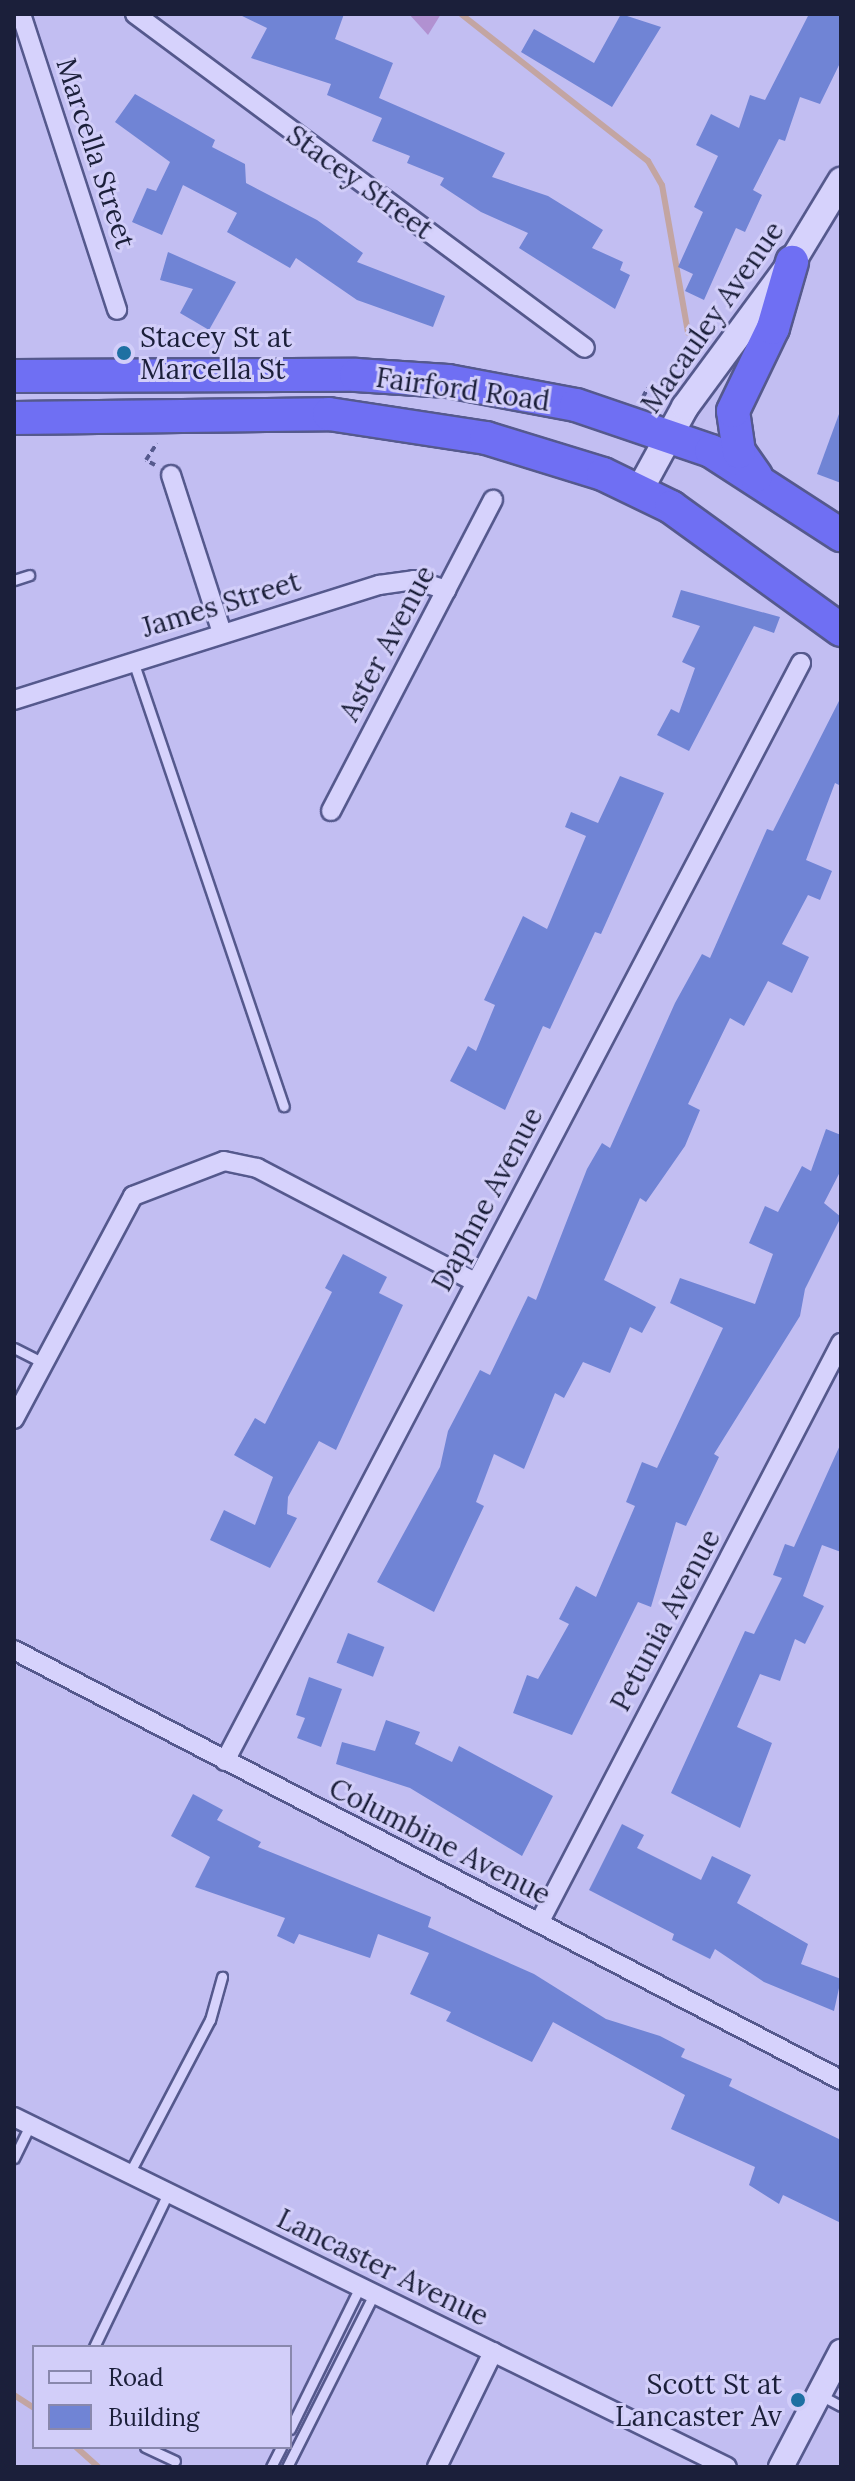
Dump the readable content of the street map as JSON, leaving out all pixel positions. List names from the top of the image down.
{
  "streets": {
    "highway": ["Fairford Road"],
    "main road": ["Macauley Avenue"],
    "street": [
      "Marcella Street",
      "Stacey Street",
      "James Street",
      "Aster Avenue",
      "Daphne Avenue",
      "Petunia Avenue",
      "Columbine Avenue",
      "Lancaster Avenue"
    ]
  },
  "crossings": [
    ["Macauley Avenue", "Fairford Road"],
    ["James Street", "Aster Avenue"],
    ["Daphne Avenue", "Columbine Avenue"],
    ["Petunia Avenue", "Columbine Avenue"]
  ],
  "places": ["Stacey St at Marcella St", "Scott St at Lancaster Av"],
  "legend": ["Road", "Building"]
}
